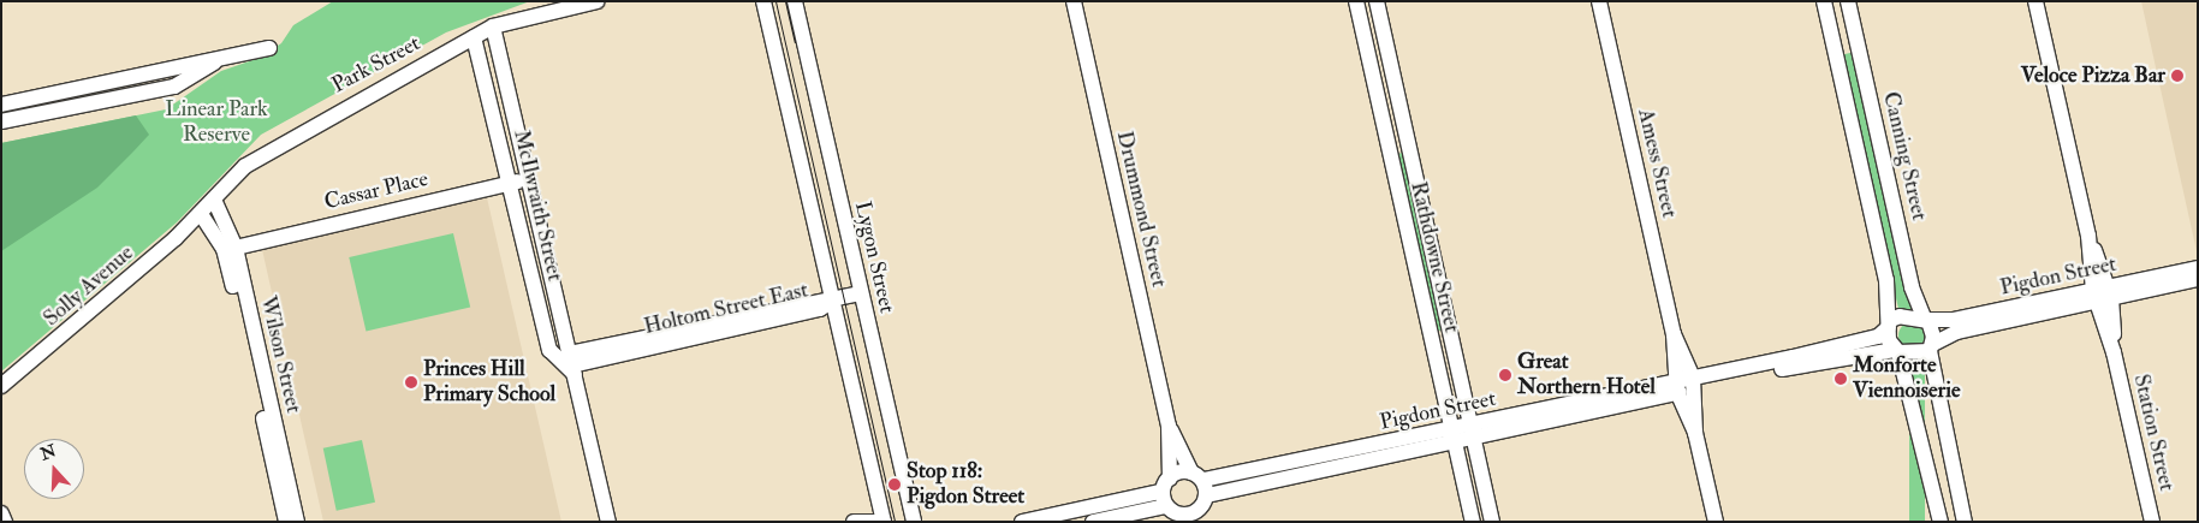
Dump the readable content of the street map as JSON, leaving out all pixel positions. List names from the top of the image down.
{
  "streets": {
    "street": [
      "Park Street",
      "Canning Street",
      "Amess Street",
      "Cassar Place",
      "McIlwraith Street",
      "Drummond Street",
      "Lygon Street",
      "Rathdowne Street",
      "Pigdon Street",
      "Solly Avenue",
      "Holtom Street East",
      "Wilson Street",
      "Station Street"
    ]
  },
  "crossings": [
    ["Park Street", "McIlwraith Street"],
    ["Park Street", "Solly Avenue"],
    ["Park Street", "Wilson Street"],
    ["Canning Street", "Pigdon Street"],
    ["Amess Street", "Pigdon Street"],
    ["Cassar Place", "McIlwraith Street"],
    ["Cassar Place", "Wilson Street"],
    ["McIlwraith Street", "Holtom Street East"],
    ["Drummond Street", "Pigdon Street"],
    ["Lygon Street", "Holtom Street East"],
    ["Rathdowne Street", "Pigdon Street"],
    ["Pigdon Street", "Station Street"],
    ["Solly Avenue", "Wilson Street"]
  ],
  "parks": ["Linear Park Reserve"],
  "places": [
    "Veloce Pizza Bar",
    "Great Northern Hotel",
    "Monforte Viennoiserie",
    "Princes Hill Primary School",
    "Stop 118: Pigdon Street"
  ],
  "north": "top"
}
